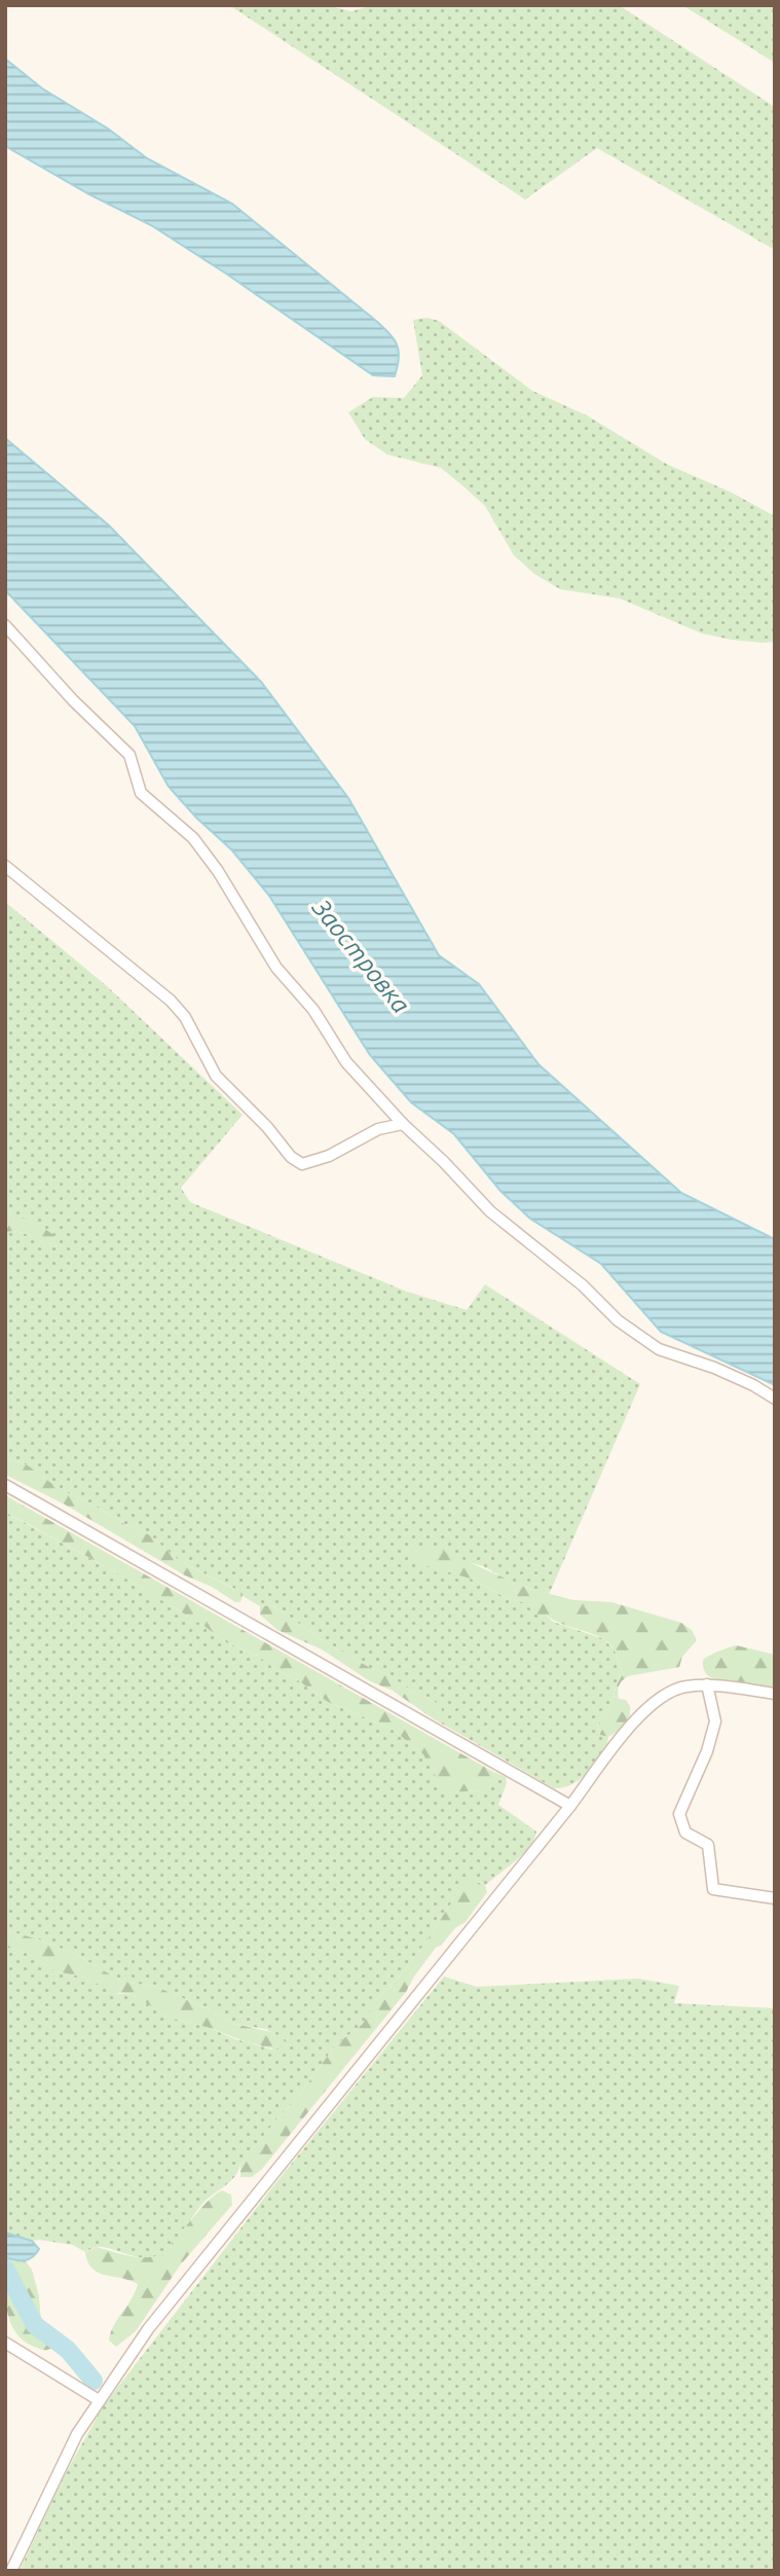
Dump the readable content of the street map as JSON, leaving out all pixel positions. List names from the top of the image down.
{
  "water": ["Заостровка"]
}
